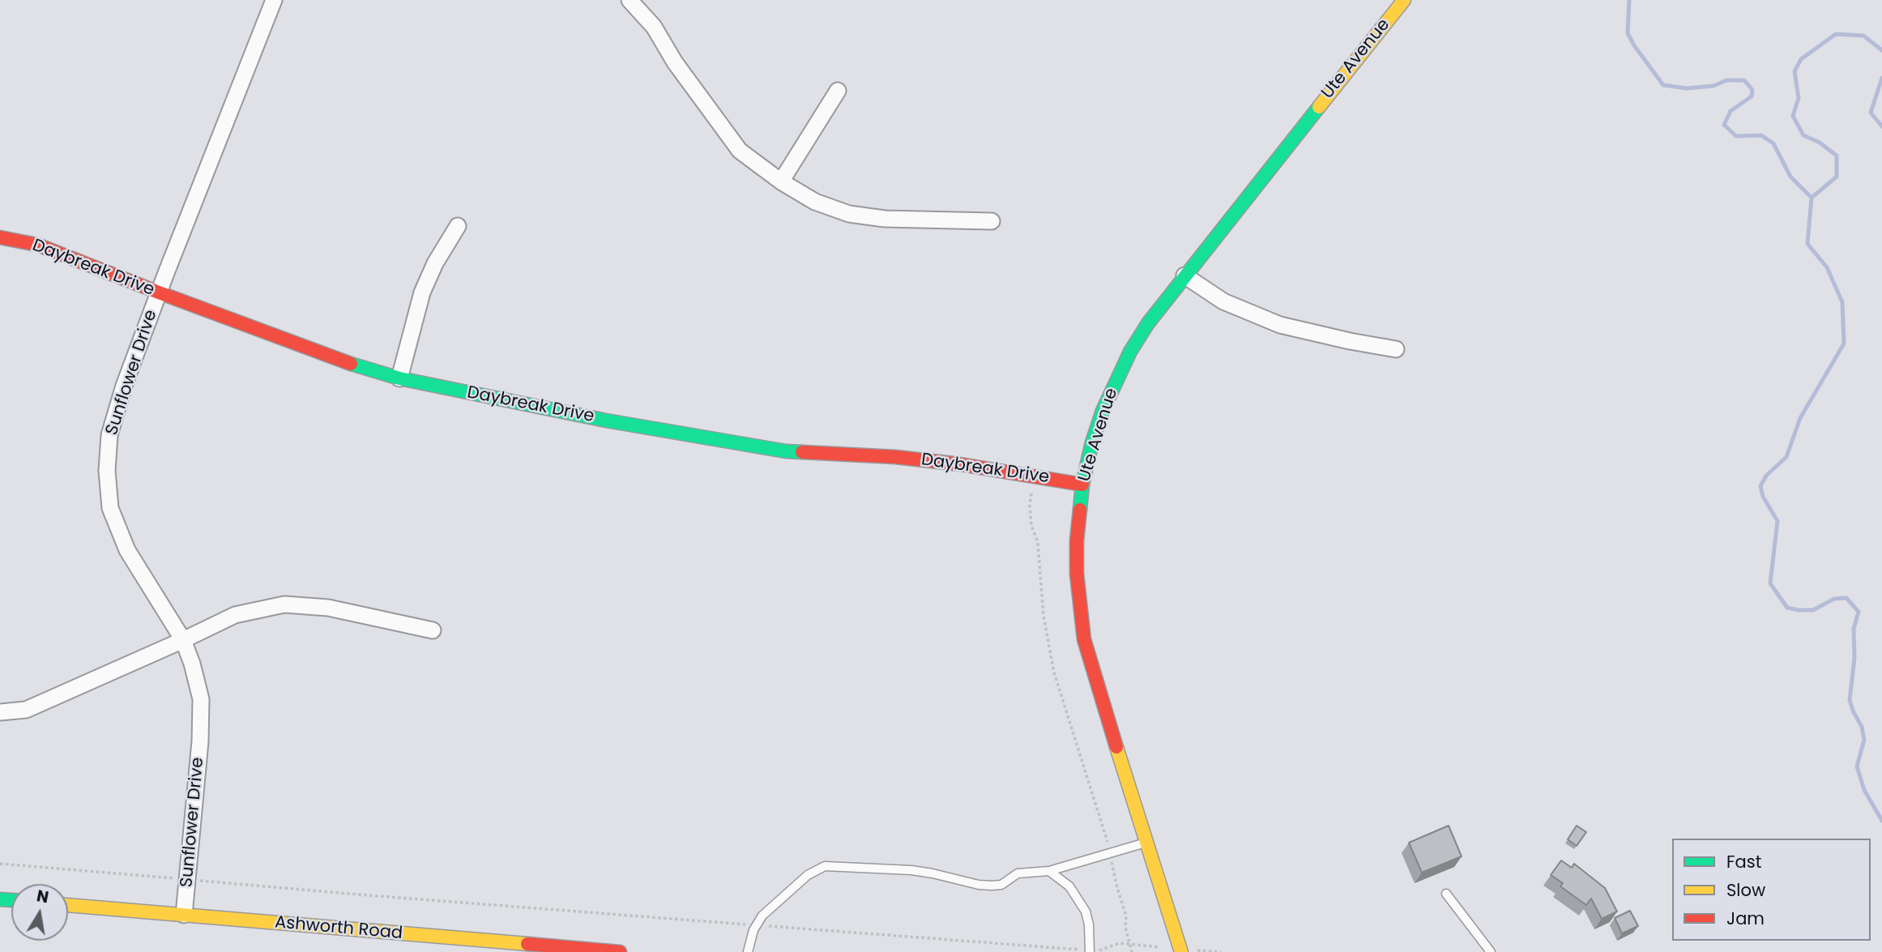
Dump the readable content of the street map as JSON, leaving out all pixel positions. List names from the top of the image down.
{
  "streets": {
    "street": [
      "Ute Avenue",
      "Daybreak Drive",
      "Sunflower Drive",
      "Ashworth Road"
    ]
  },
  "crossings": [
    ["Ute Avenue", "Daybreak Drive"],
    ["Daybreak Drive", "Sunflower Drive"],
    ["Sunflower Drive", "Ashworth Road"]
  ],
  "legend": ["Fast", "Slow", "Jam"],
  "north": "top"
}
